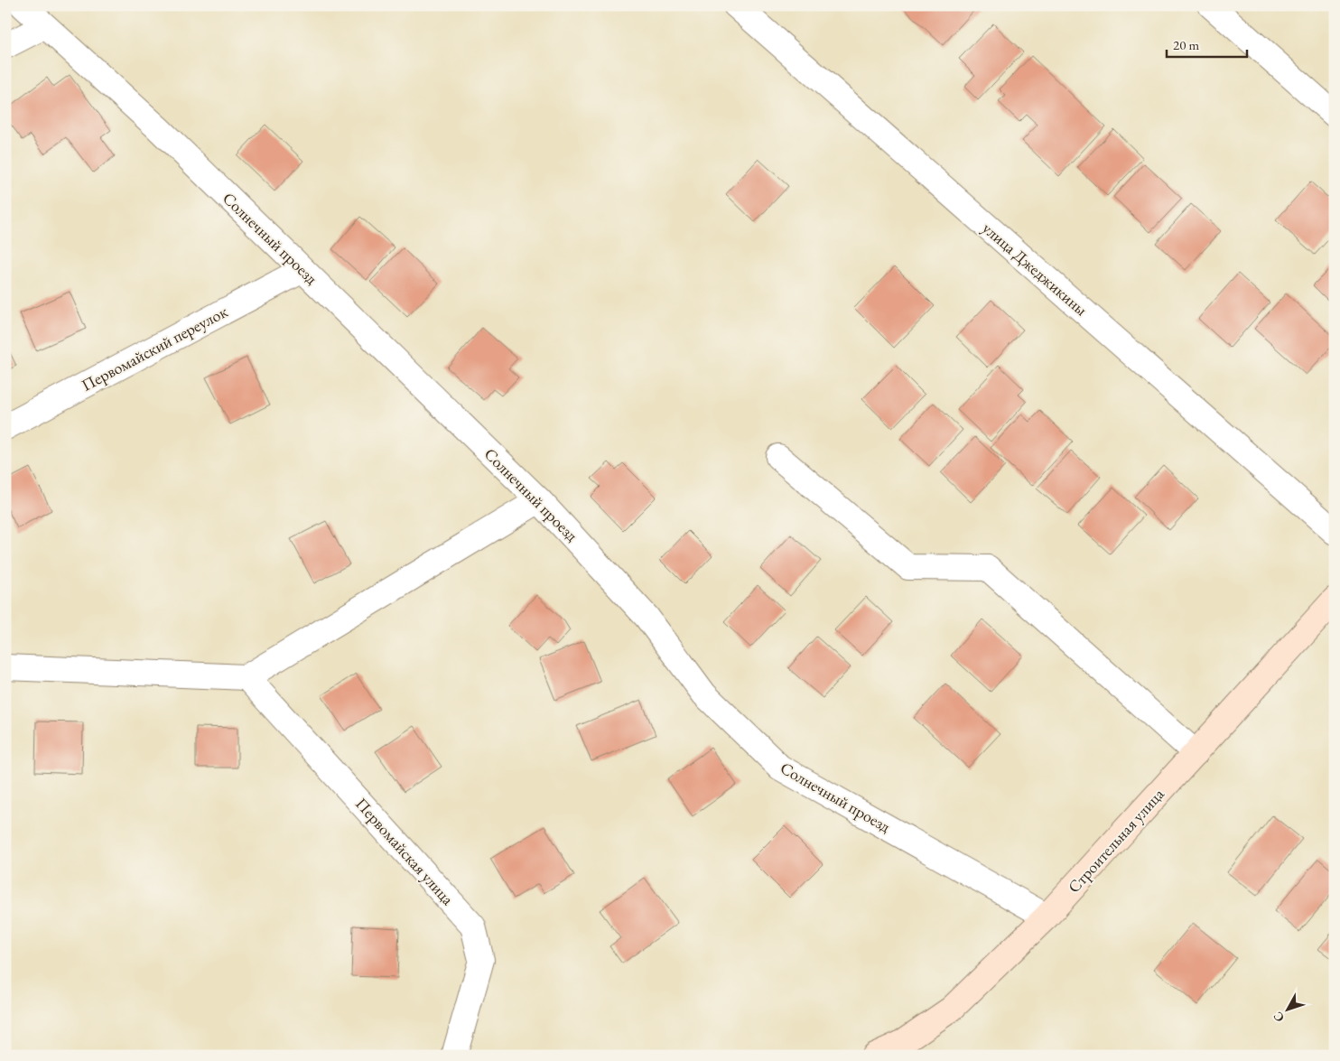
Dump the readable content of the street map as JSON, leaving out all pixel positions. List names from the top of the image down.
{
  "streets": {
    "street": [
      "Солнечный проезд",
      "улица Джеджикины",
      "Первомайский переулок",
      "Строительная улица",
      "Первомайская улица"
    ]
  },
  "crossings": [
    ["Солнечный проезд", "Первомайский переулок"],
    ["Солнечный проезд", "Строительная улица"]
  ],
  "scale_bar": "20 m",
  "north": "bottom left"
}
